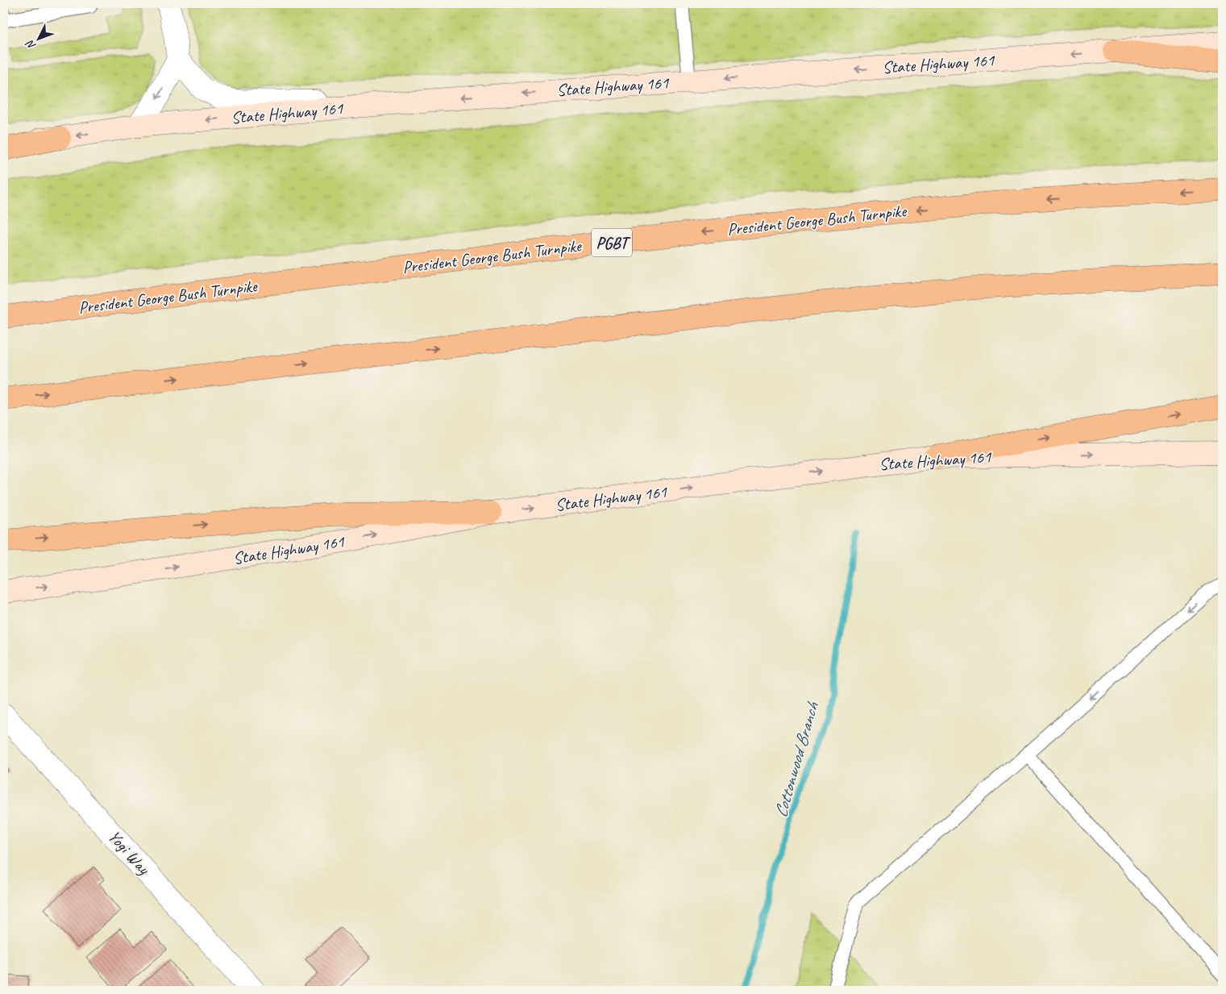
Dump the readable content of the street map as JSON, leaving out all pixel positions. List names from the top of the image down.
{
  "streets": {
    "highway": ["President George Bush Turnpike", "PGBT"],
    "main road": ["State Highway 161"],
    "street": ["Yogi Way"]
  },
  "water": ["Cottonwood Branch"],
  "north": "bottom left"
}
